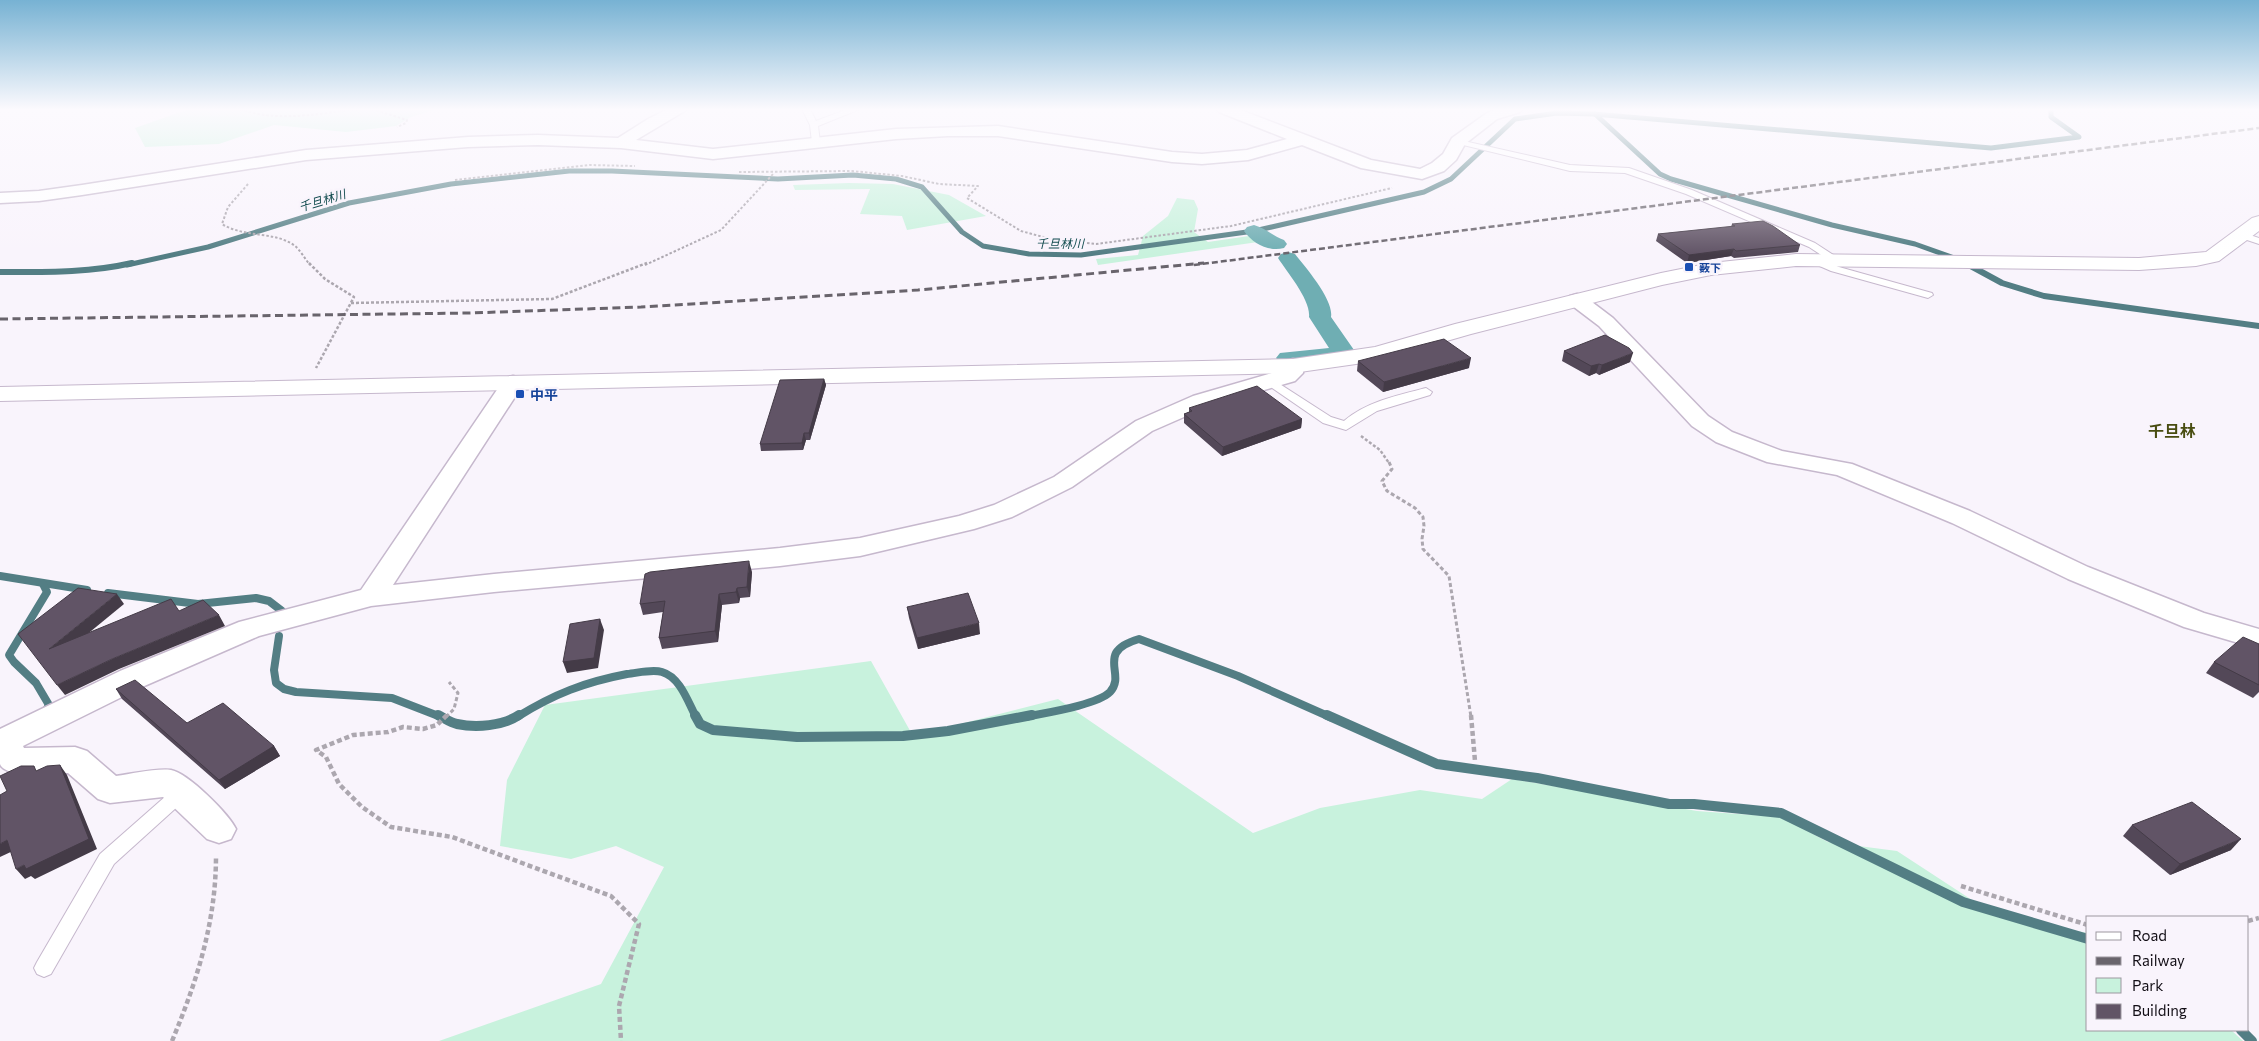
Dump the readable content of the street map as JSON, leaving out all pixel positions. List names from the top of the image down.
{
  "districts": ["千旦林"],
  "water": ["千旦林川"],
  "places": {
    "transit": ["薮下", "中平"]
  },
  "legend": [
    "Road",
    "Railway",
    "Park",
    "Building"
  ]
}
